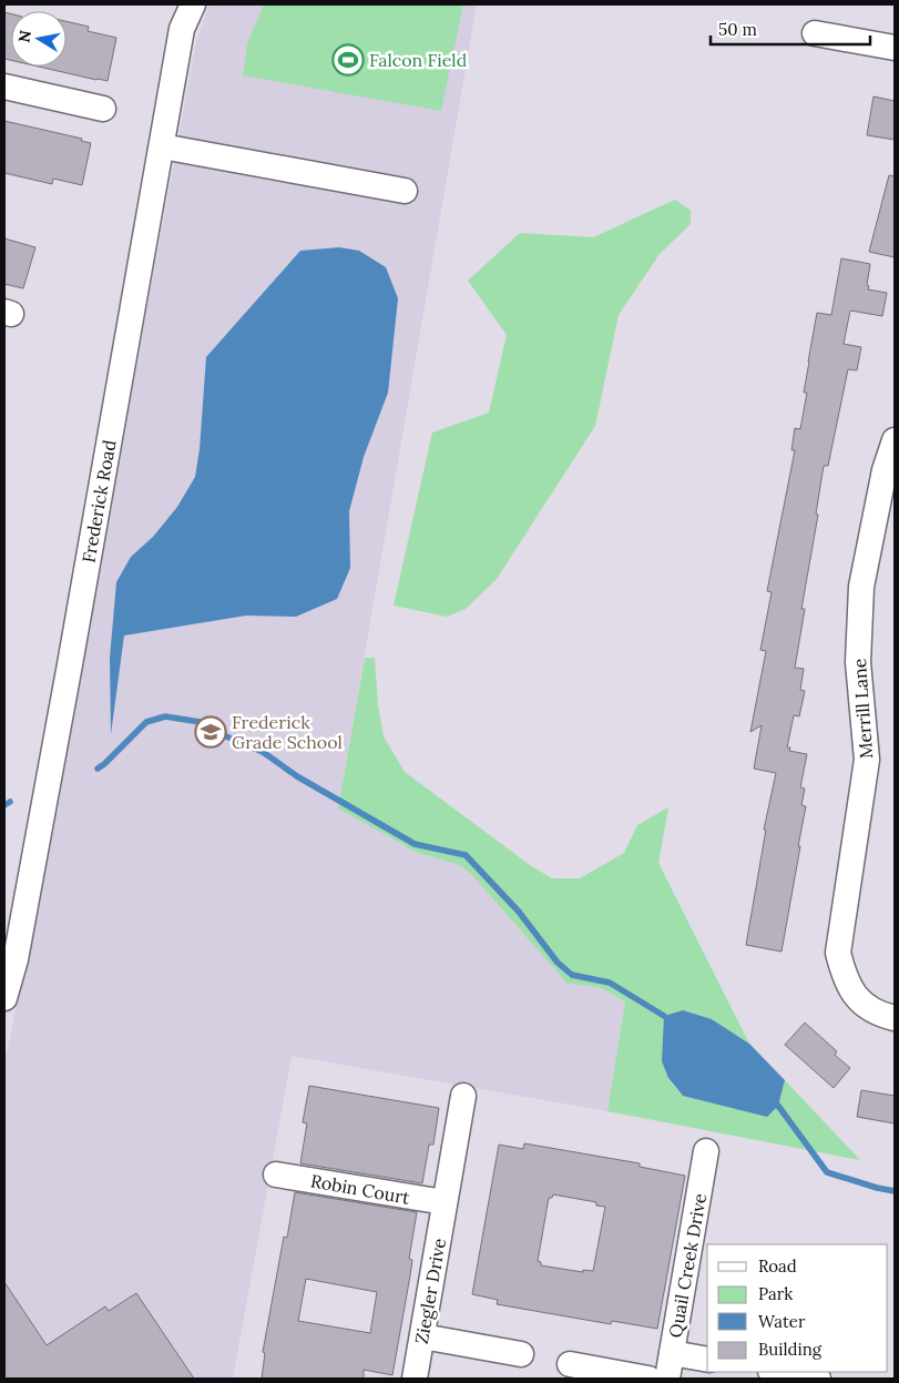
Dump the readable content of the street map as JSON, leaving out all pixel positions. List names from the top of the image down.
{
  "streets": {
    "street": [
      "Frederick Road",
      "Merrill Lane",
      "Robin Court",
      "Quail Creek Drive",
      "Ziegler Drive"
    ]
  },
  "crossings": [
    ["Robin Court", "Ziegler Drive"]
  ],
  "places": {
    "sports": ["Falcon Field"],
    "school or university": ["Frederick Grade School"]
  },
  "legend": [
    "Road",
    "Park",
    "Water",
    "Building"
  ],
  "scale_bar": "50 m",
  "north": "left"
}
